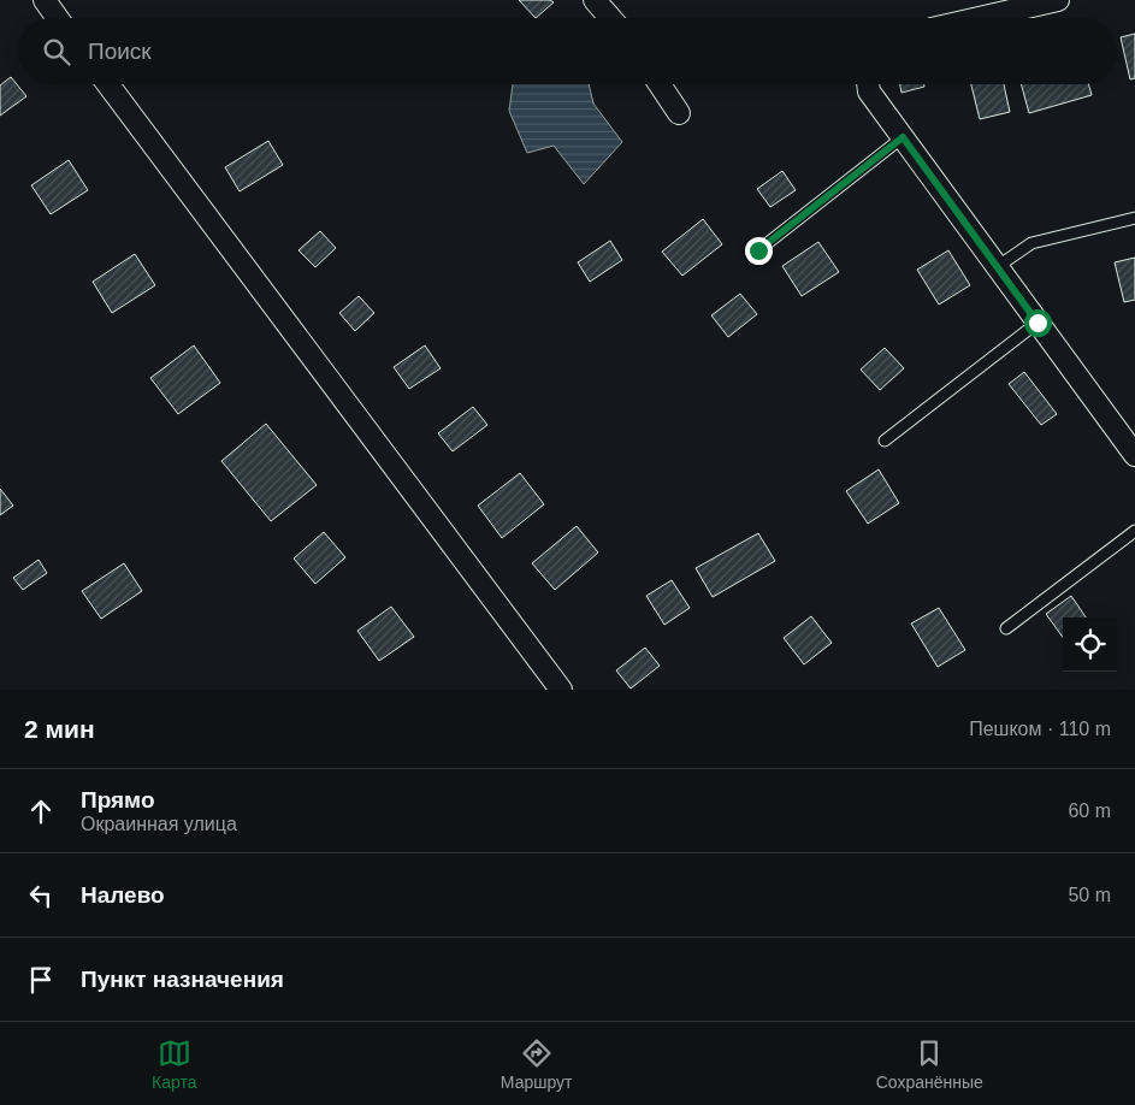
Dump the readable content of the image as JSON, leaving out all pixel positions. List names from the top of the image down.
{
  "page": {
    "search": "Поиск",
    "heading": ["2 мин", "Пешком · 110 m"],
    "list": [
      ["Прямо", "Окраинная улица", "60 m"],
      ["Налево", "50 m"],
      "Пункт назначения"
    ],
    "nav": ["Карта", "Маршрут", "Сохранённые"]
  }
}
